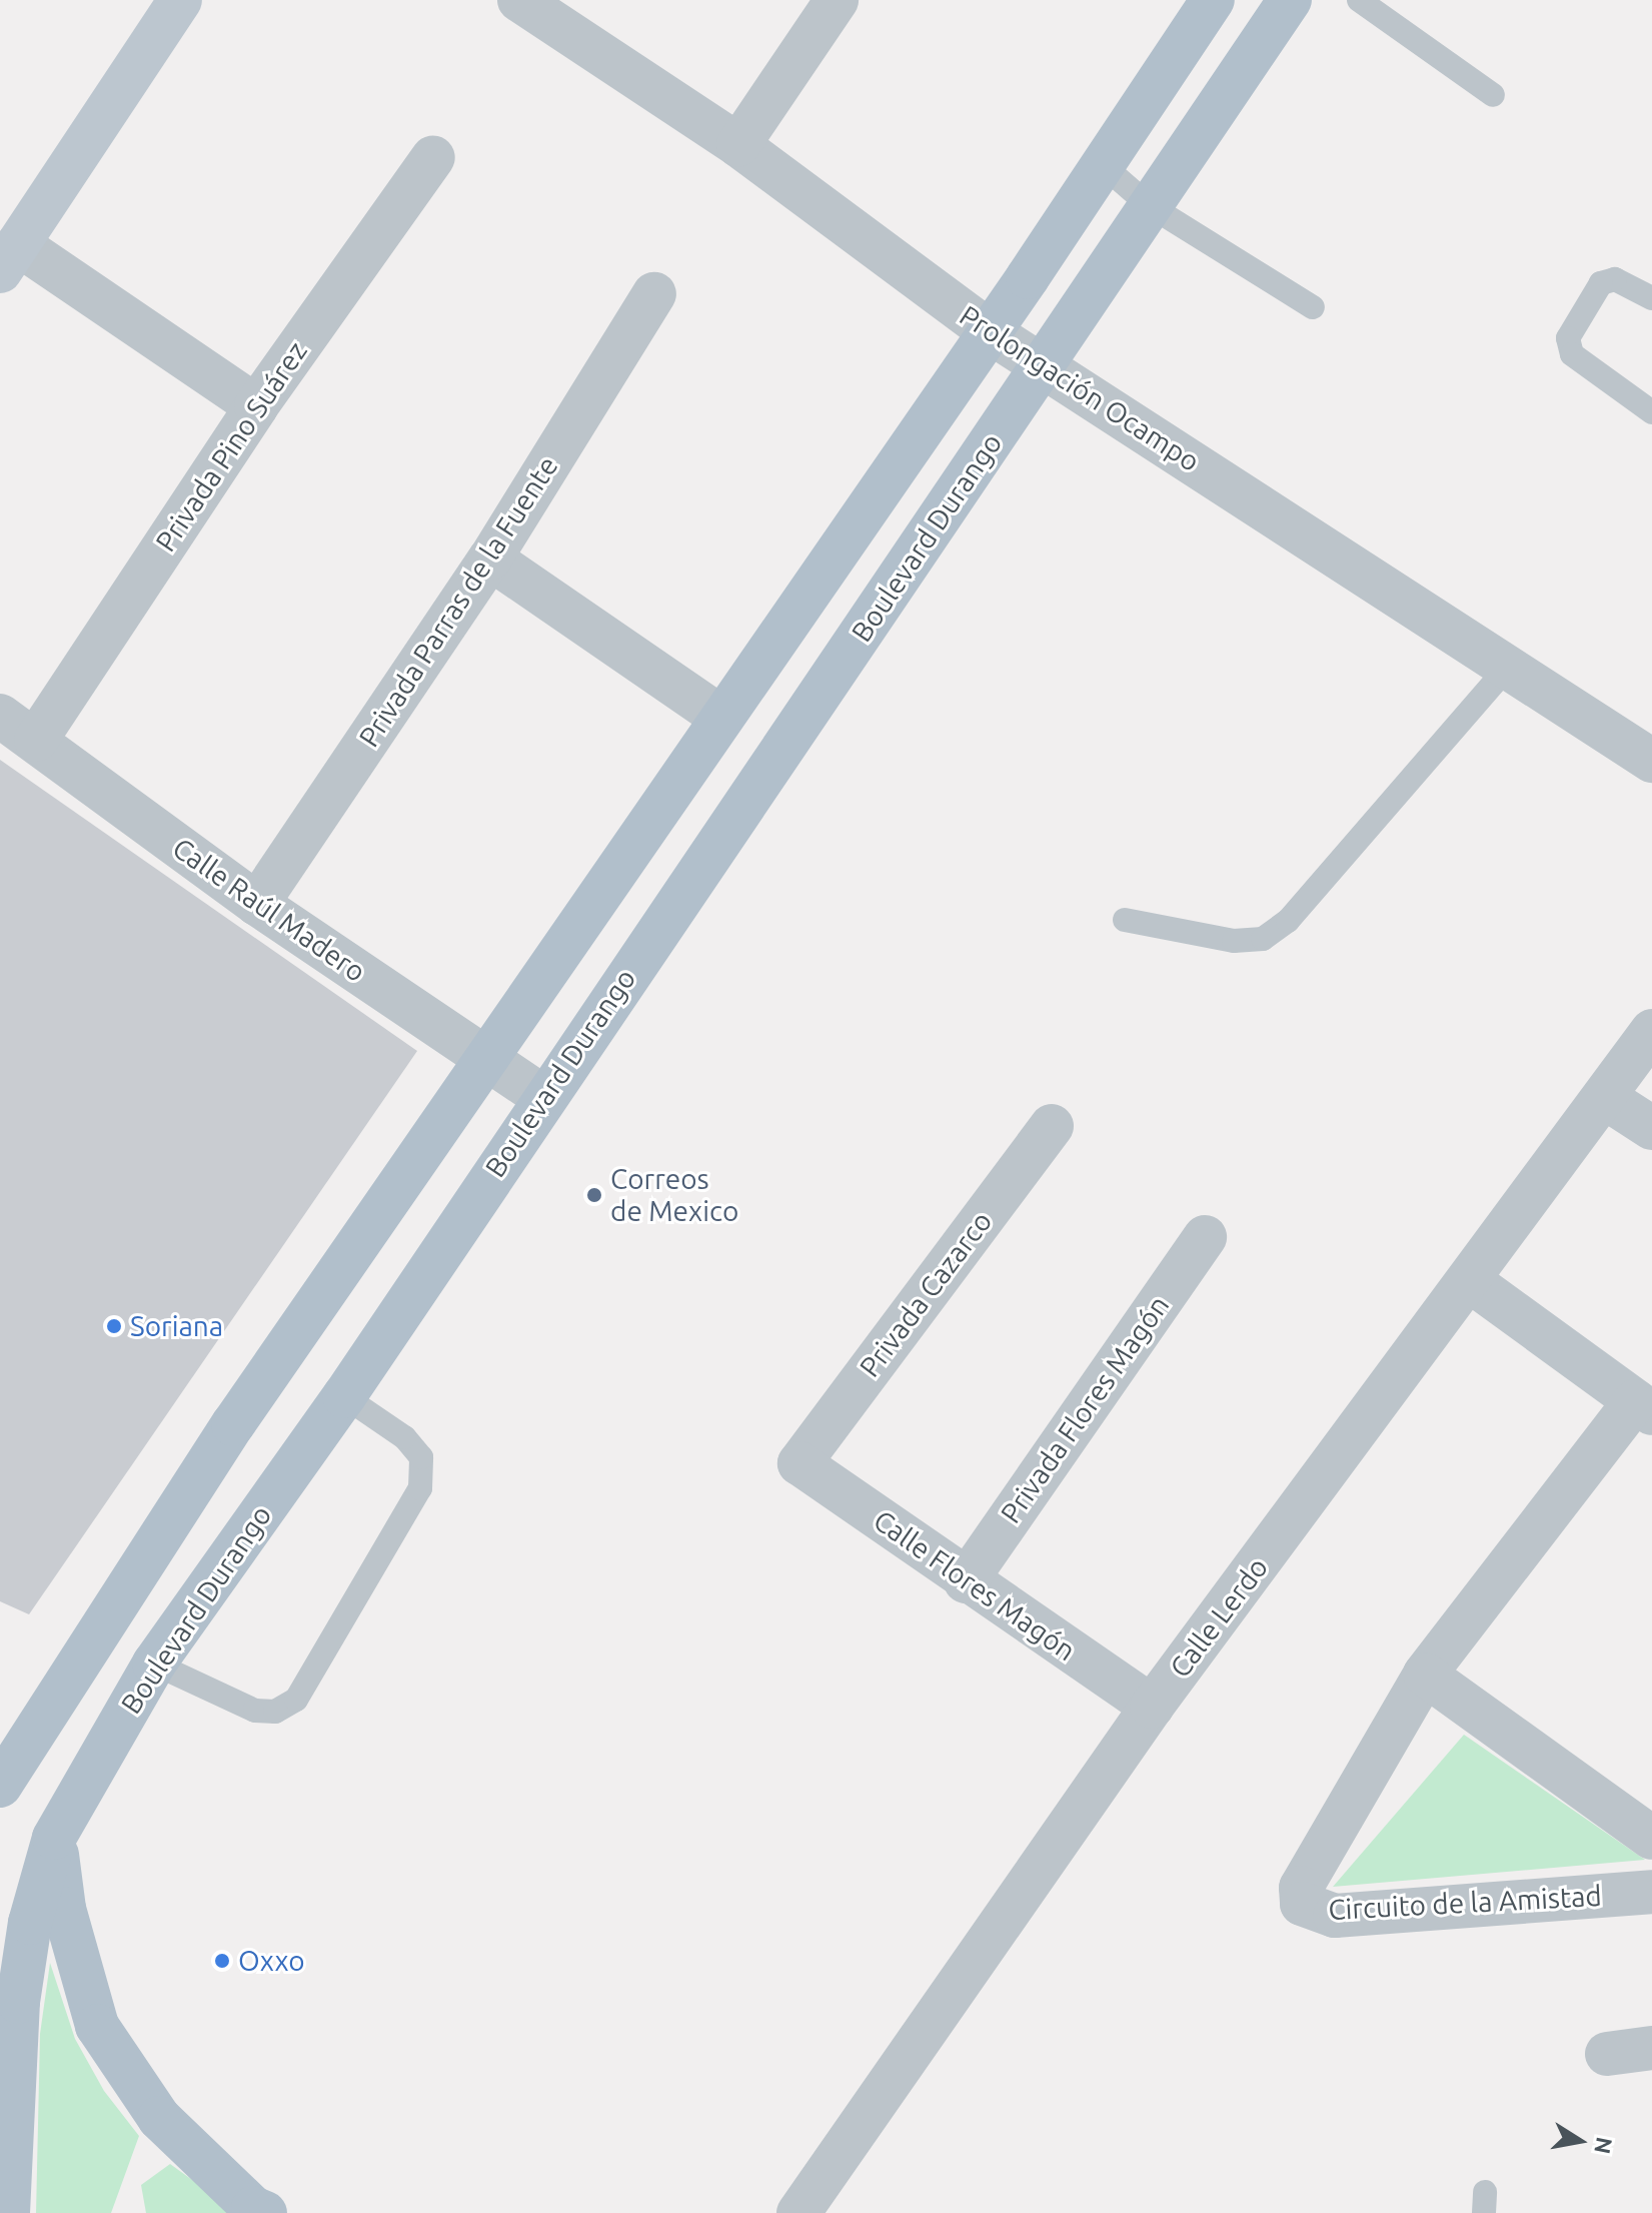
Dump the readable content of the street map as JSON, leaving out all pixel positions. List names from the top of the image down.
{
  "streets": {
    "main road": ["Boulevard Durango"],
    "street": [
      "Prolongación Ocampo",
      "Privada Pino Suárez",
      "Privada Parras de la Fuente",
      "Calle Raúl Madero",
      "Privada Cazarco",
      "Privada Flores Magón",
      "Calle Flores Magón",
      "Calle Lerdo",
      "Circuito de la Amistad"
    ]
  },
  "crossings": [
    ["Prolongación Ocampo", "Boulevard Durango"],
    ["Privada Pino Suárez", "Calle Raúl Madero"],
    ["Boulevard Durango", "Calle Raúl Madero"],
    ["Privada Parras de la Fuente", "Calle Raúl Madero"],
    ["Privada Cazarco", "Calle Flores Magón"],
    ["Privada Flores Magón", "Calle Flores Magón"],
    ["Calle Flores Magón", "Calle Lerdo"],
    ["Calle Lerdo", "Circuito de la Amistad"]
  ],
  "places": ["Correos de Mexico", "Soriana", "Oxxo"],
  "north": "right"
}
